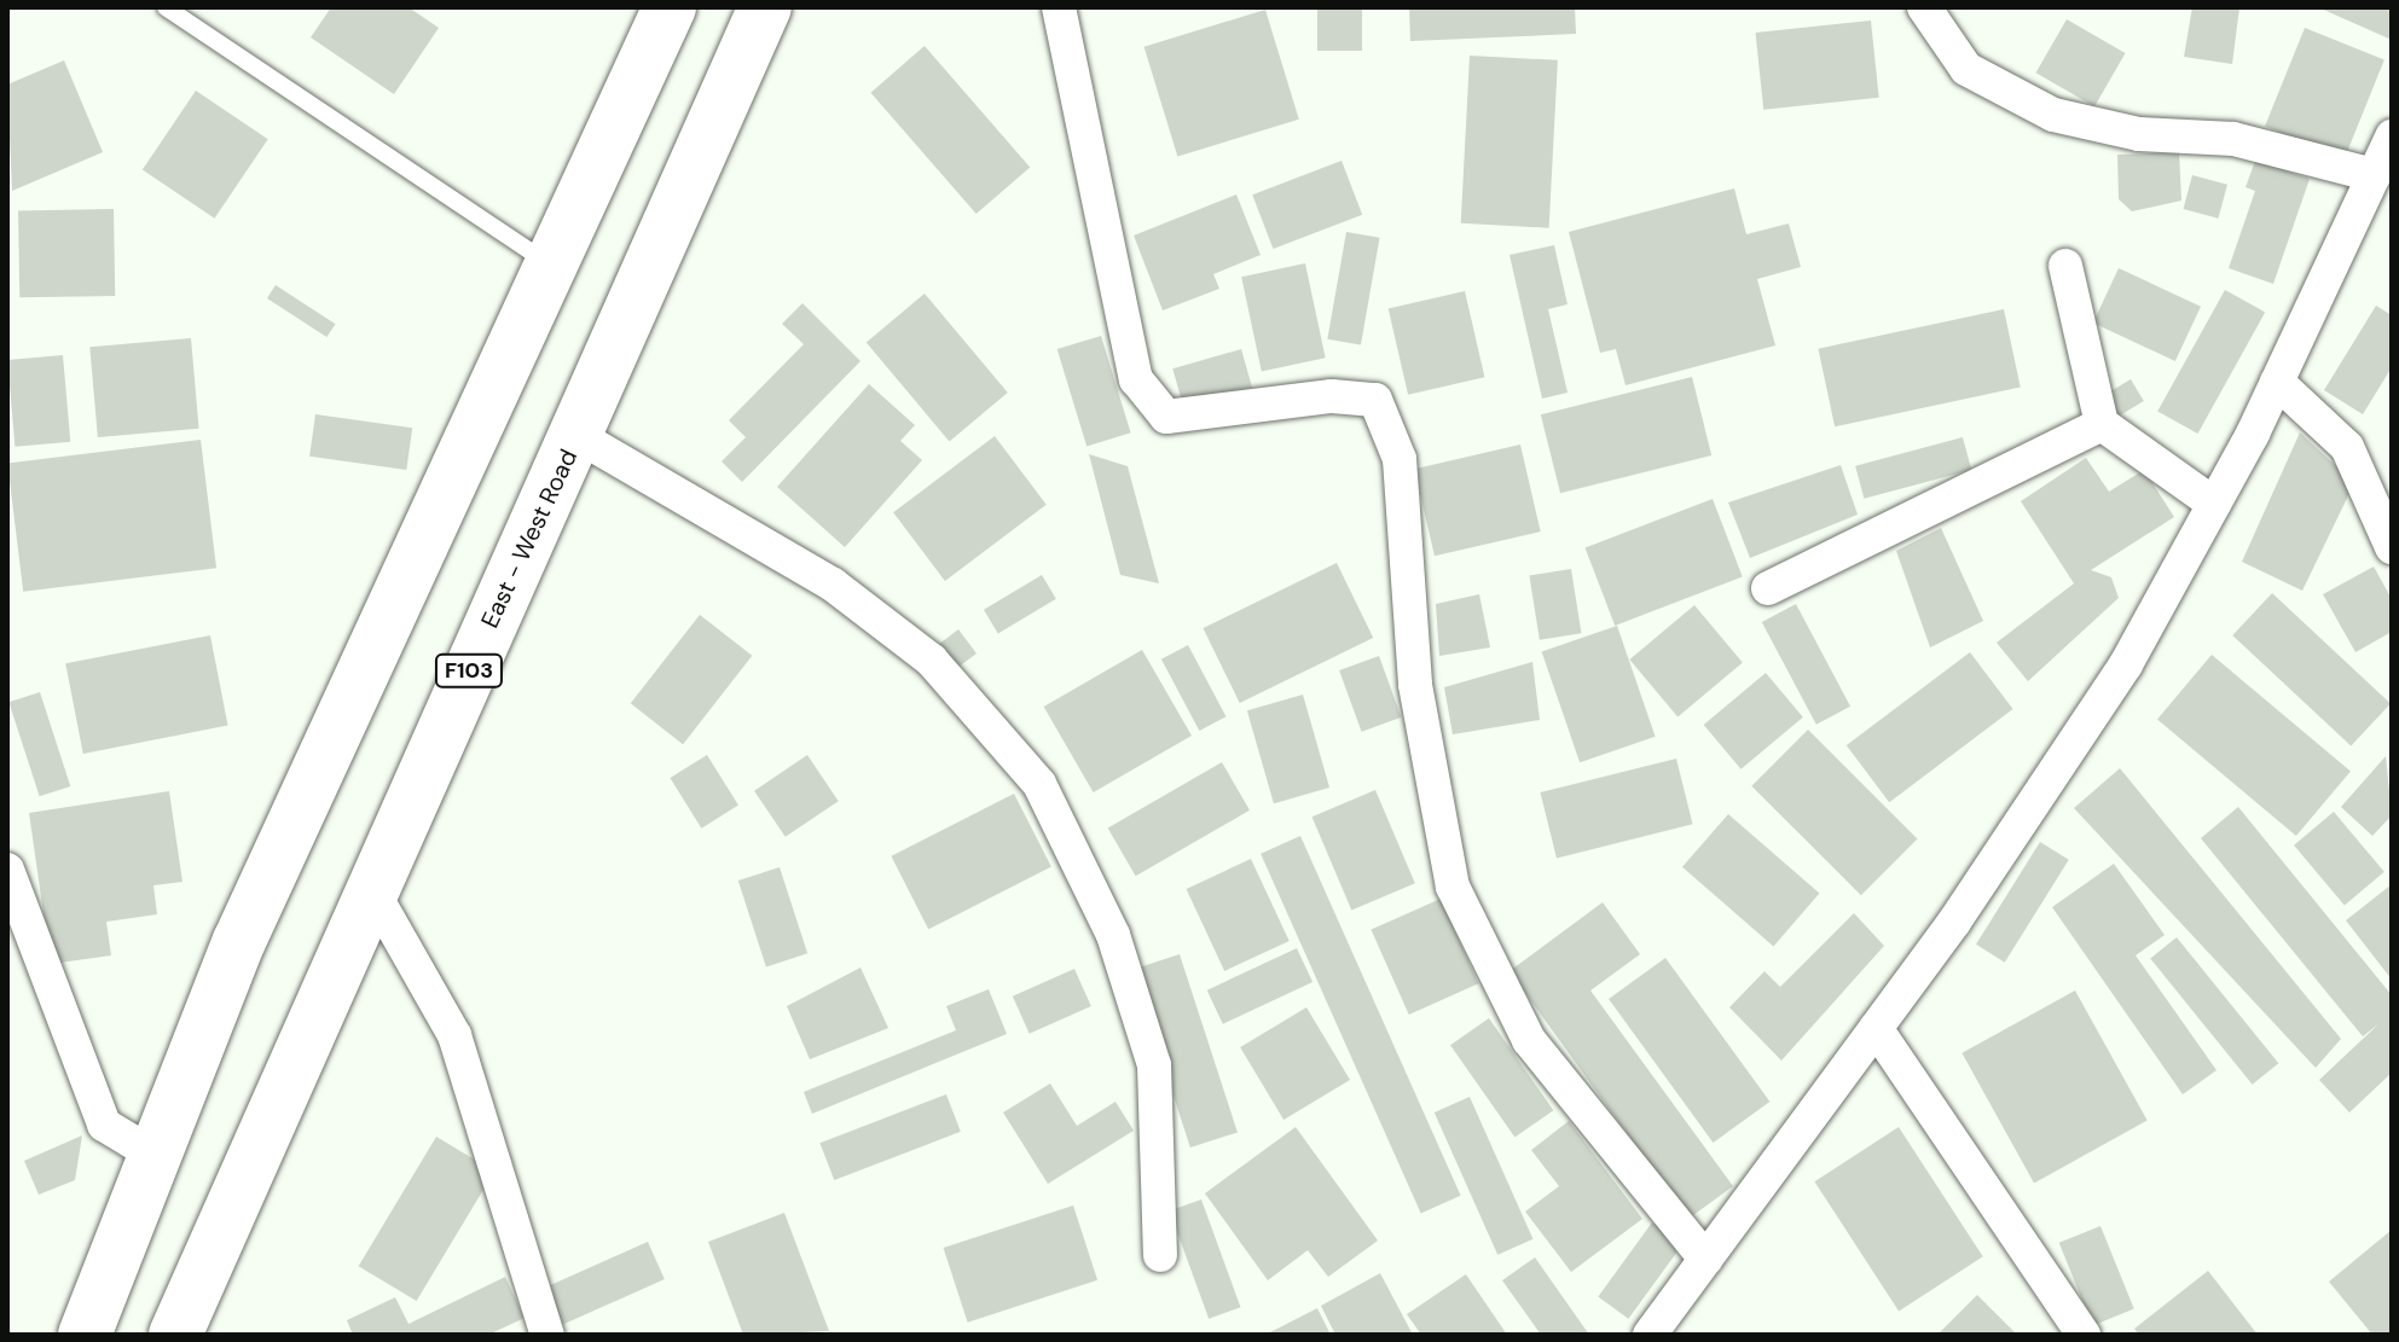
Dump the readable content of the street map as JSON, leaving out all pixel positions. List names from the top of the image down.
{
  "streets": {
    "main road": ["East - West Road", "F103"]
  }
}
